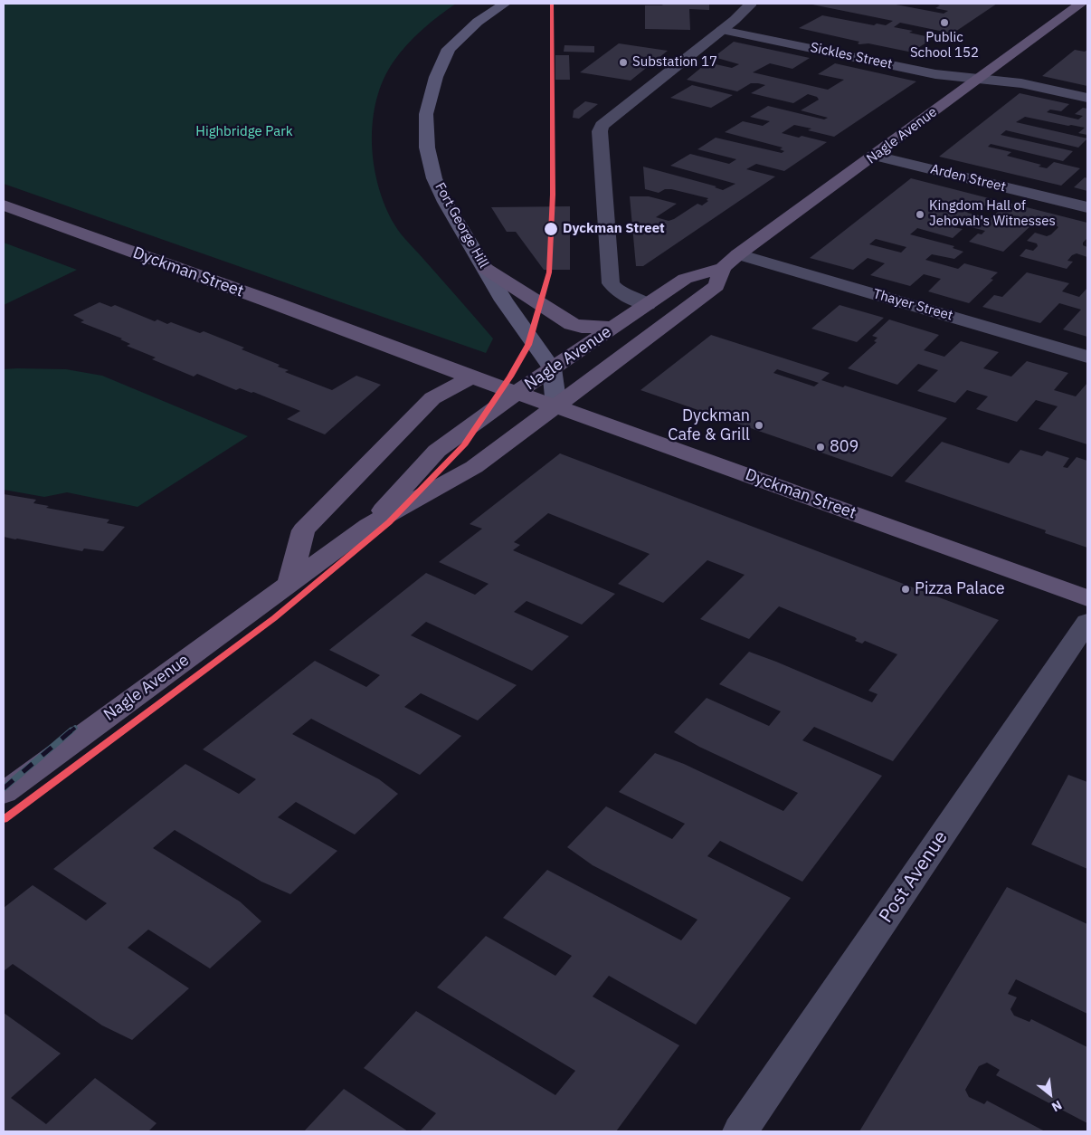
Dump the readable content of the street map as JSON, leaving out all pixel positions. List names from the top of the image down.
{
  "streets": {
    "main road": ["Nagle Avenue", "Fort George Hill", "Dyckman Street"],
    "street": [
      "Sickles Street",
      "Arden Street",
      "Thayer Street",
      "Post Avenue"
    ]
  },
  "crossings": [
    ["Sickles Street", "Nagle Avenue"],
    ["Nagle Avenue", "Arden Street"],
    ["Nagle Avenue", "Fort George Hill"],
    ["Nagle Avenue", "Dyckman Street"],
    ["Nagle Avenue", "Thayer Street"],
    ["Fort George Hill", "Dyckman Street"]
  ],
  "parks": ["Highbridge Park"],
  "places": [
    "Public School 152",
    "Substation 17",
    "Kingdom Hall of Jehovah's Witnesses",
    "Dyckman Street",
    "Dyckman Cafe & Grill",
    "809",
    "Pizza Palace"
  ],
  "north": "bottom right"
}
